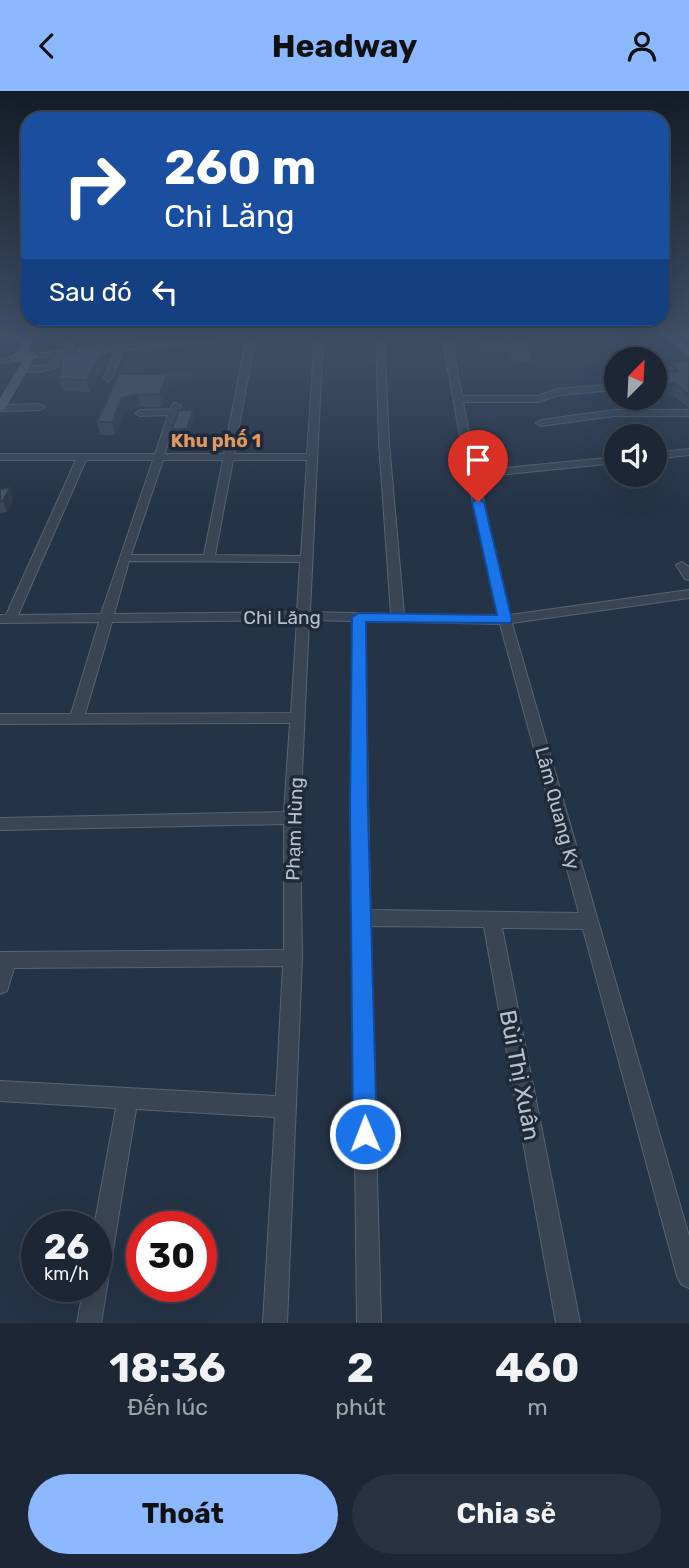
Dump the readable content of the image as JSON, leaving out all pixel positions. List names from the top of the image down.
{
  "streets": {
    "street": [
      "Chi Lăng",
      "Lâm Quang Ky",
      "Phạm Hùng",
      "Bùi Thị Xuân"
    ]
  },
  "crossings": [
    ["Chi Lăng", "Lâm Quang Ky"],
    ["Chi Lăng", "Phạm Hùng"]
  ],
  "districts": ["Khu phố 1"],
  "north": "top right",
  "page": {
    "header": "Headway",
    "turn": ["260 m", "Chi Lăng"],
    "then": "Sau đó",
    "speed": "26 km/h",
    "limit": "30",
    "eta": [
      "18:36",
      "Đến lúc",
      "2",
      "phút",
      "460",
      "m"
    ],
    "buttons": ["Thoát", "Chia sẻ"]
  }
}
